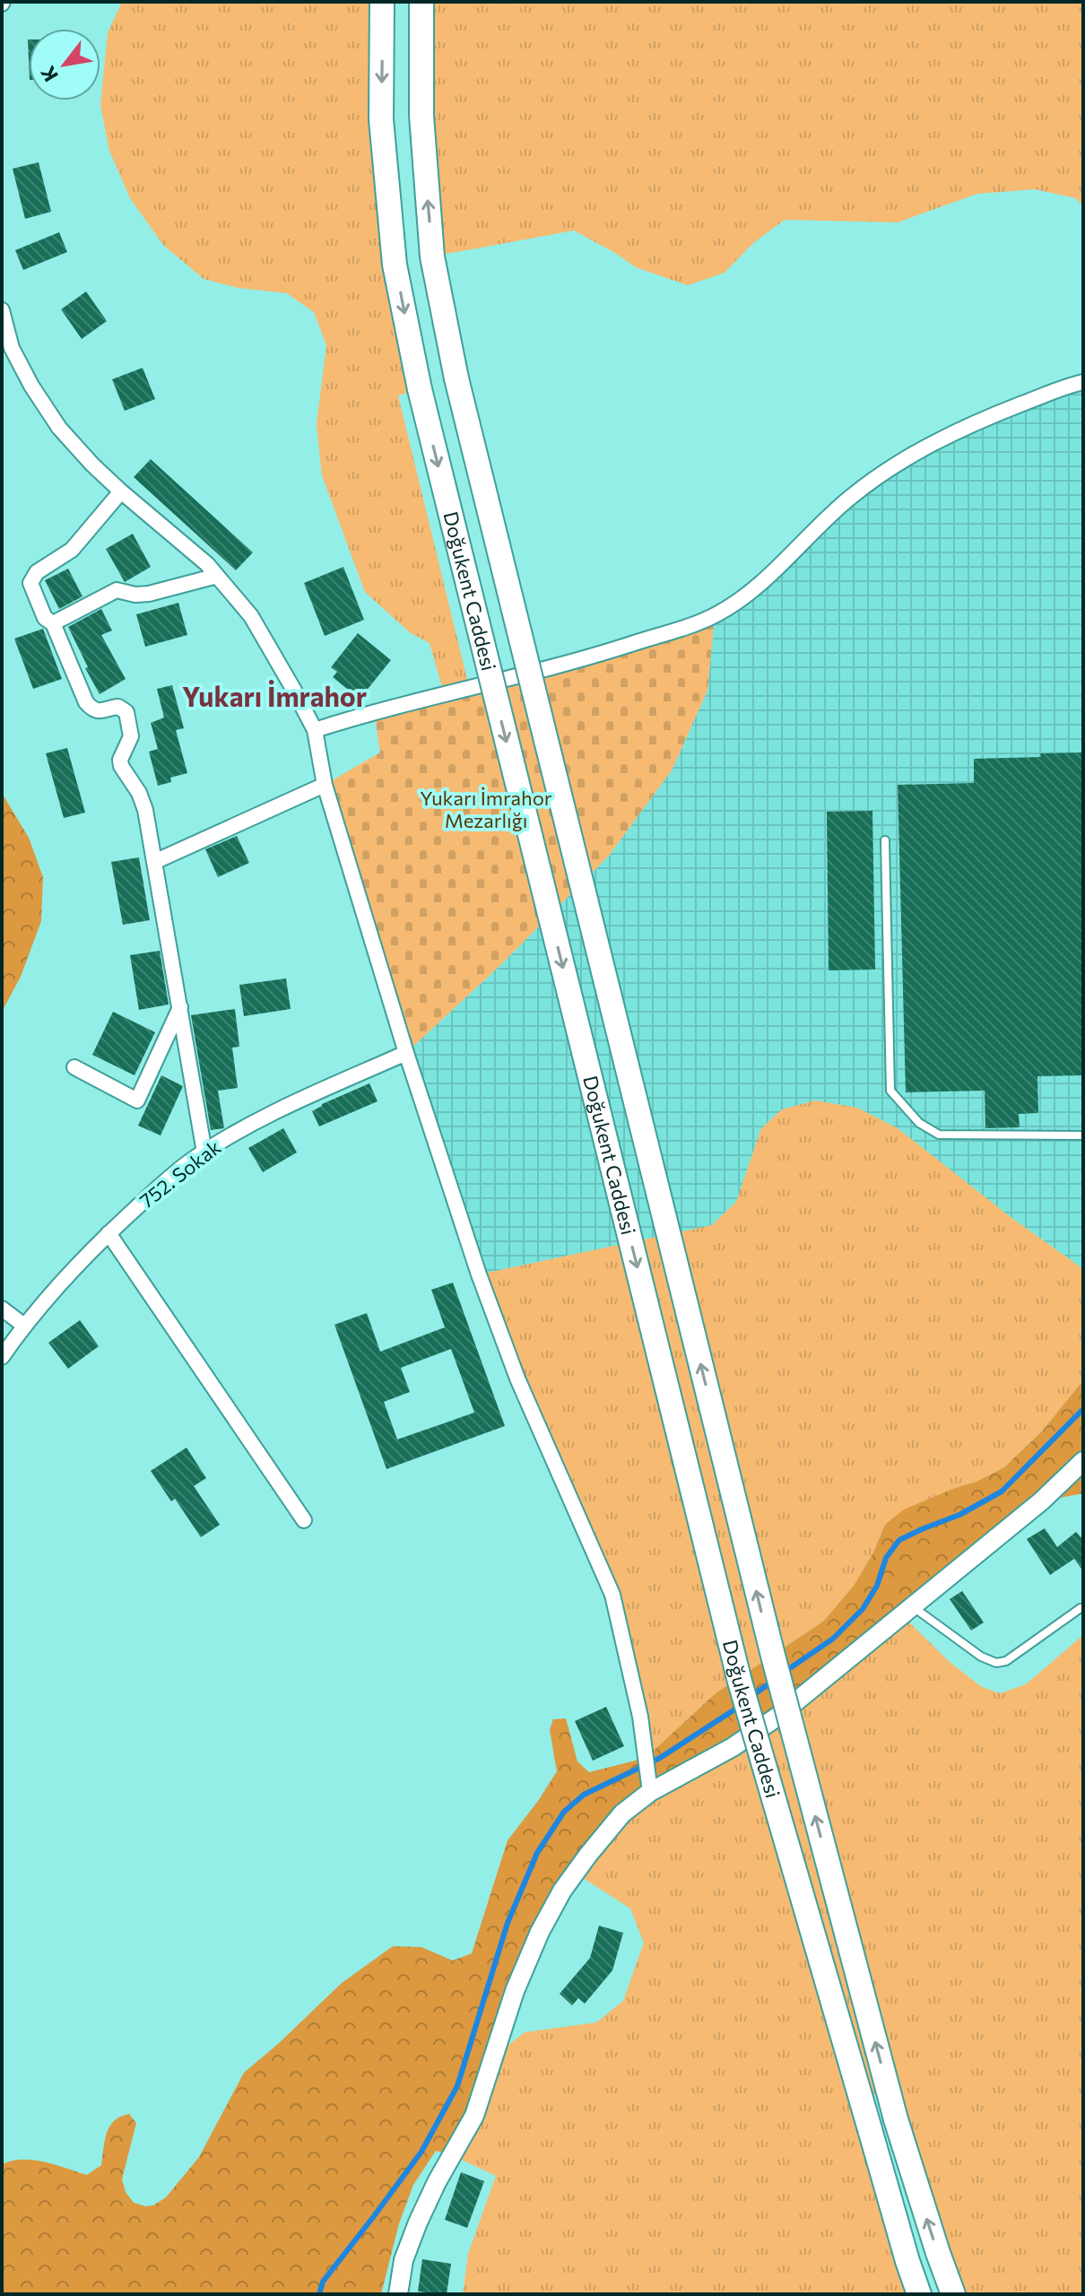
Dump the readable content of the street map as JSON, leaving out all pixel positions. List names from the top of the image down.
{
  "streets": {
    "main road": ["Doğukent Caddesi"],
    "street": ["752. Sokak"]
  },
  "districts": ["Yukarı İmrahor"],
  "parks": ["Yukarı İmrahor Mezarlığı"],
  "north": "bottom left"
}
